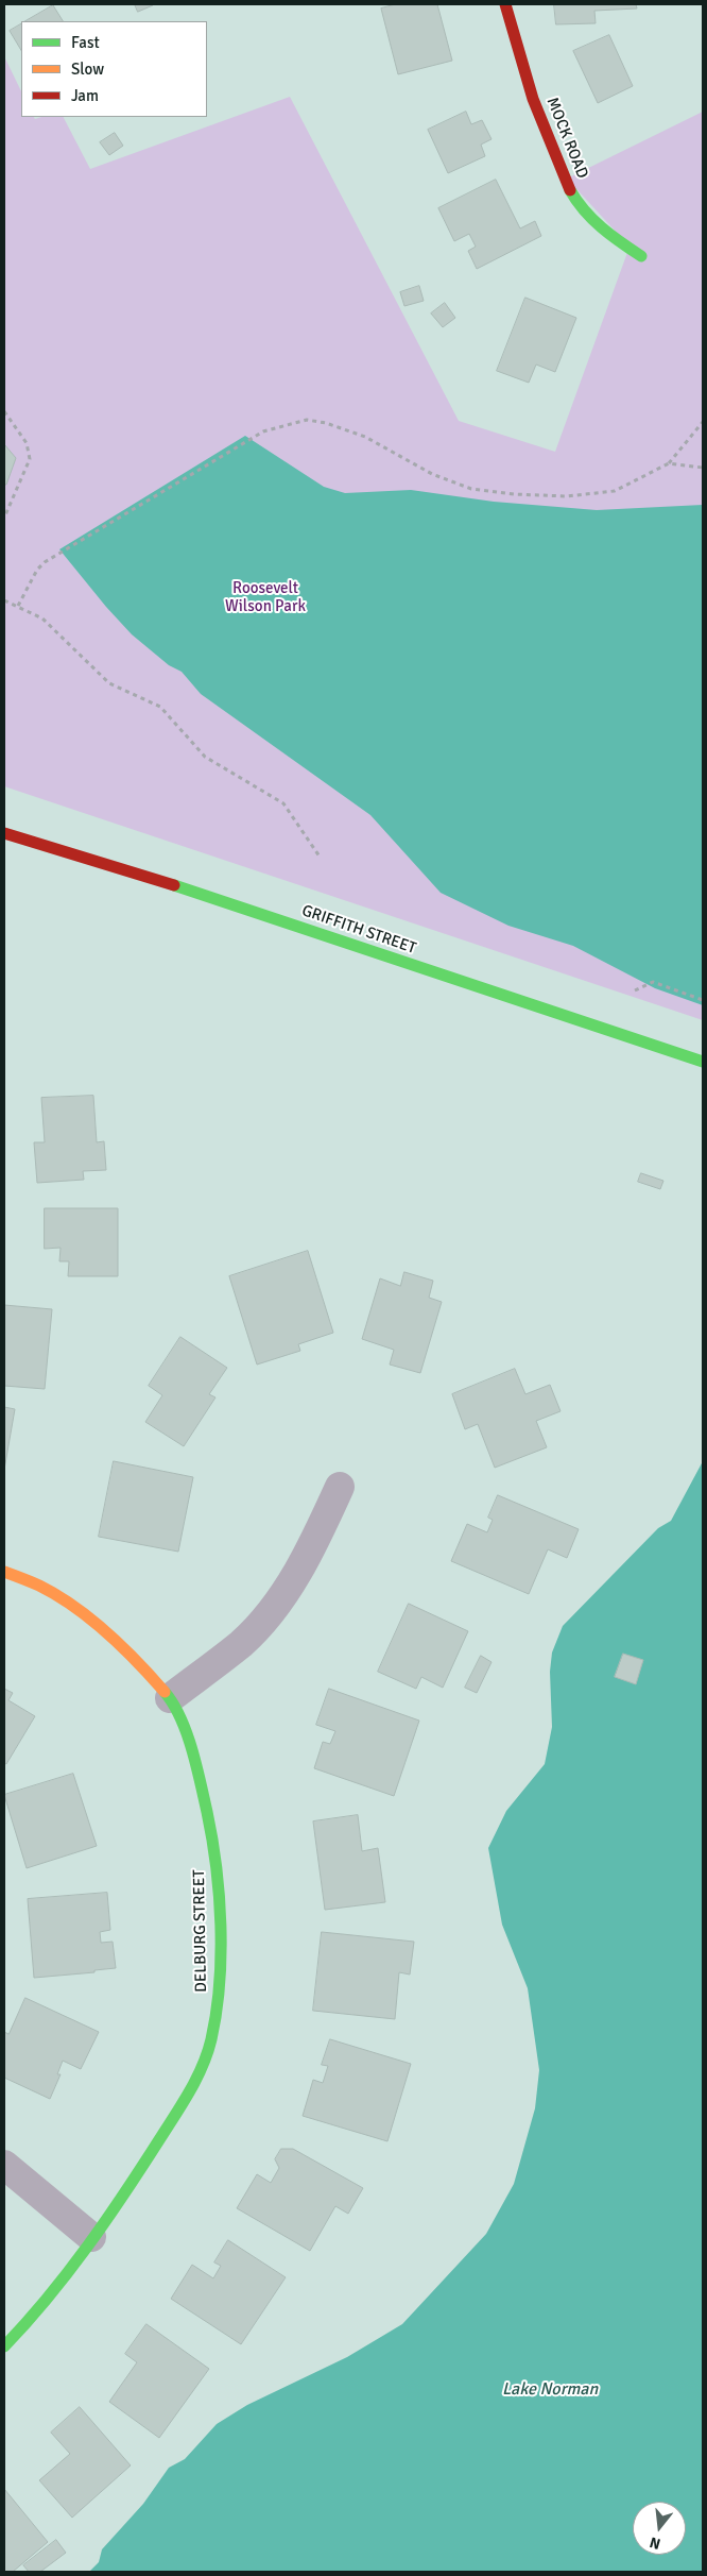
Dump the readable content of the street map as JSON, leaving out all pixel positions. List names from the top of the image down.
{
  "streets": {
    "street": ["MOCK ROAD", "GRIFFITH STREET", "DELBURG STREET"]
  },
  "water": ["Lake Norman"],
  "parks": ["Roosevelt Wilson Park"],
  "legend": ["Fast", "Slow", "Jam"],
  "north": "bottom"
}
